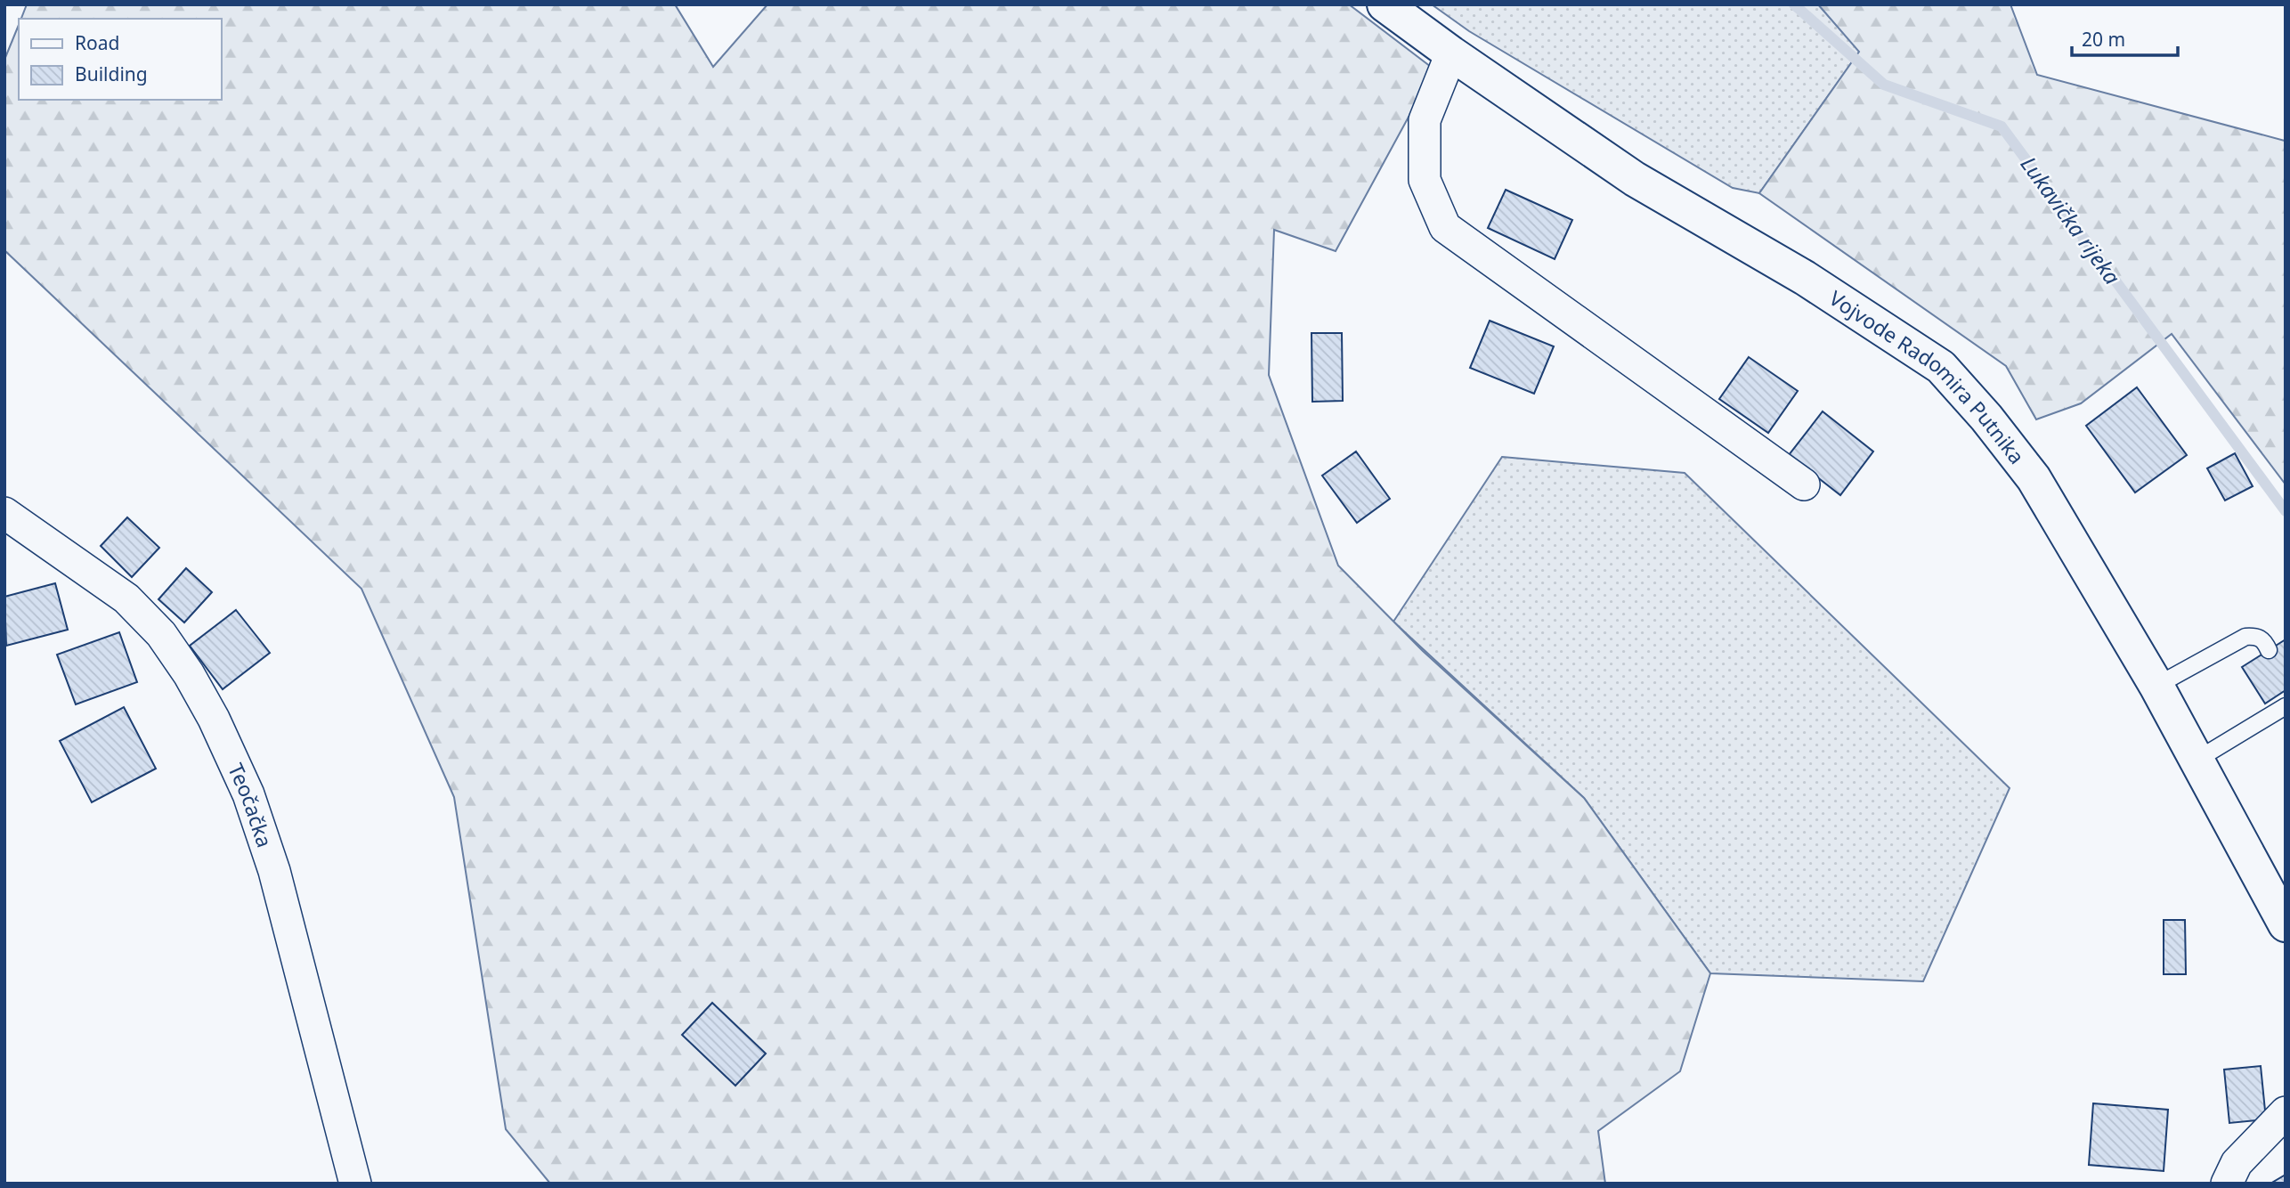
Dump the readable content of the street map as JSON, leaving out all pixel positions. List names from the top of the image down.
{
  "streets": {
    "main road": ["Vojvode Radomira Putnika"],
    "street": ["Teočačka"]
  },
  "water": ["Lukavička rijeka"],
  "legend": ["Road", "Building"],
  "scale_bar": "20 m"
}
